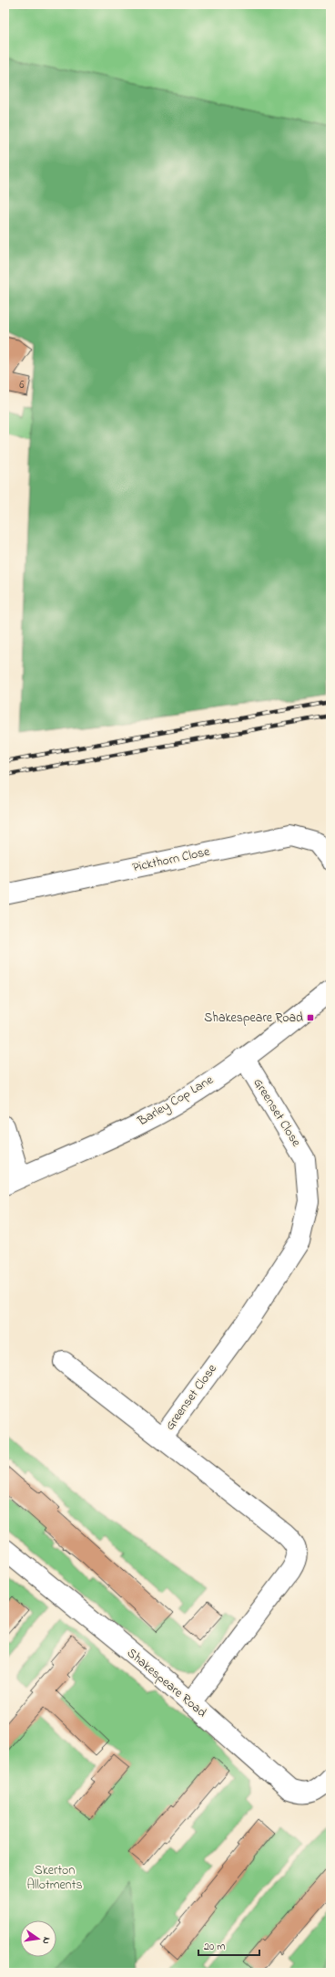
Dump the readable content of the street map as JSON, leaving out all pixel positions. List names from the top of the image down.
{
  "streets": {
    "street": [
      "Pickthorn Close",
      "Barley Cop Lane",
      "Greenset Close",
      "Shakespeare Road"
    ]
  },
  "crossings": [
    ["Barley Cop Lane", "Greenset Close"],
    ["Greenset Close", "Shakespeare Road"]
  ],
  "parks": ["Skerton Allotments"],
  "places": {
    "transit": ["Shakespeare Road"]
  },
  "house_numbers": ["6"],
  "scale_bar": "20 m",
  "north": "right"
}
